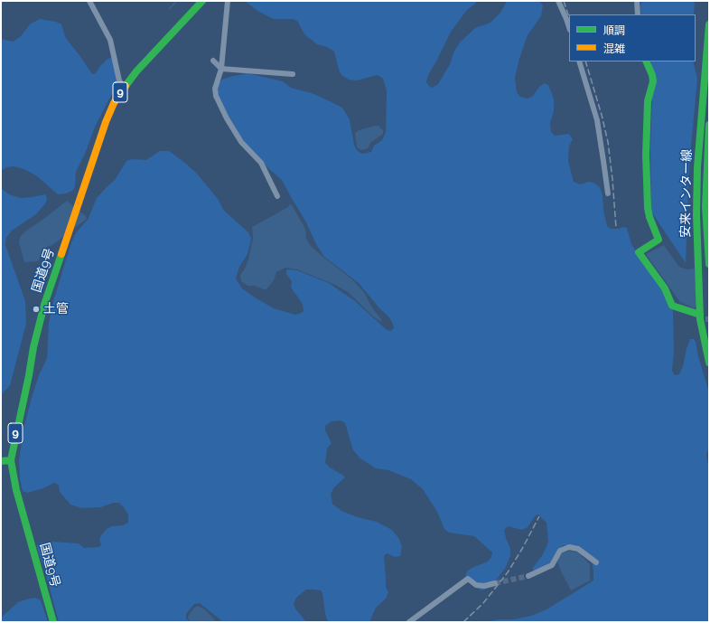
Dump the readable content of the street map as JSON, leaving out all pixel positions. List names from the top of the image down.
{
  "streets": {
    "main road": ["9", "安来インター線", "国道9号"]
  },
  "places": ["土管"],
  "legend": ["順調", "混雑"]
}
